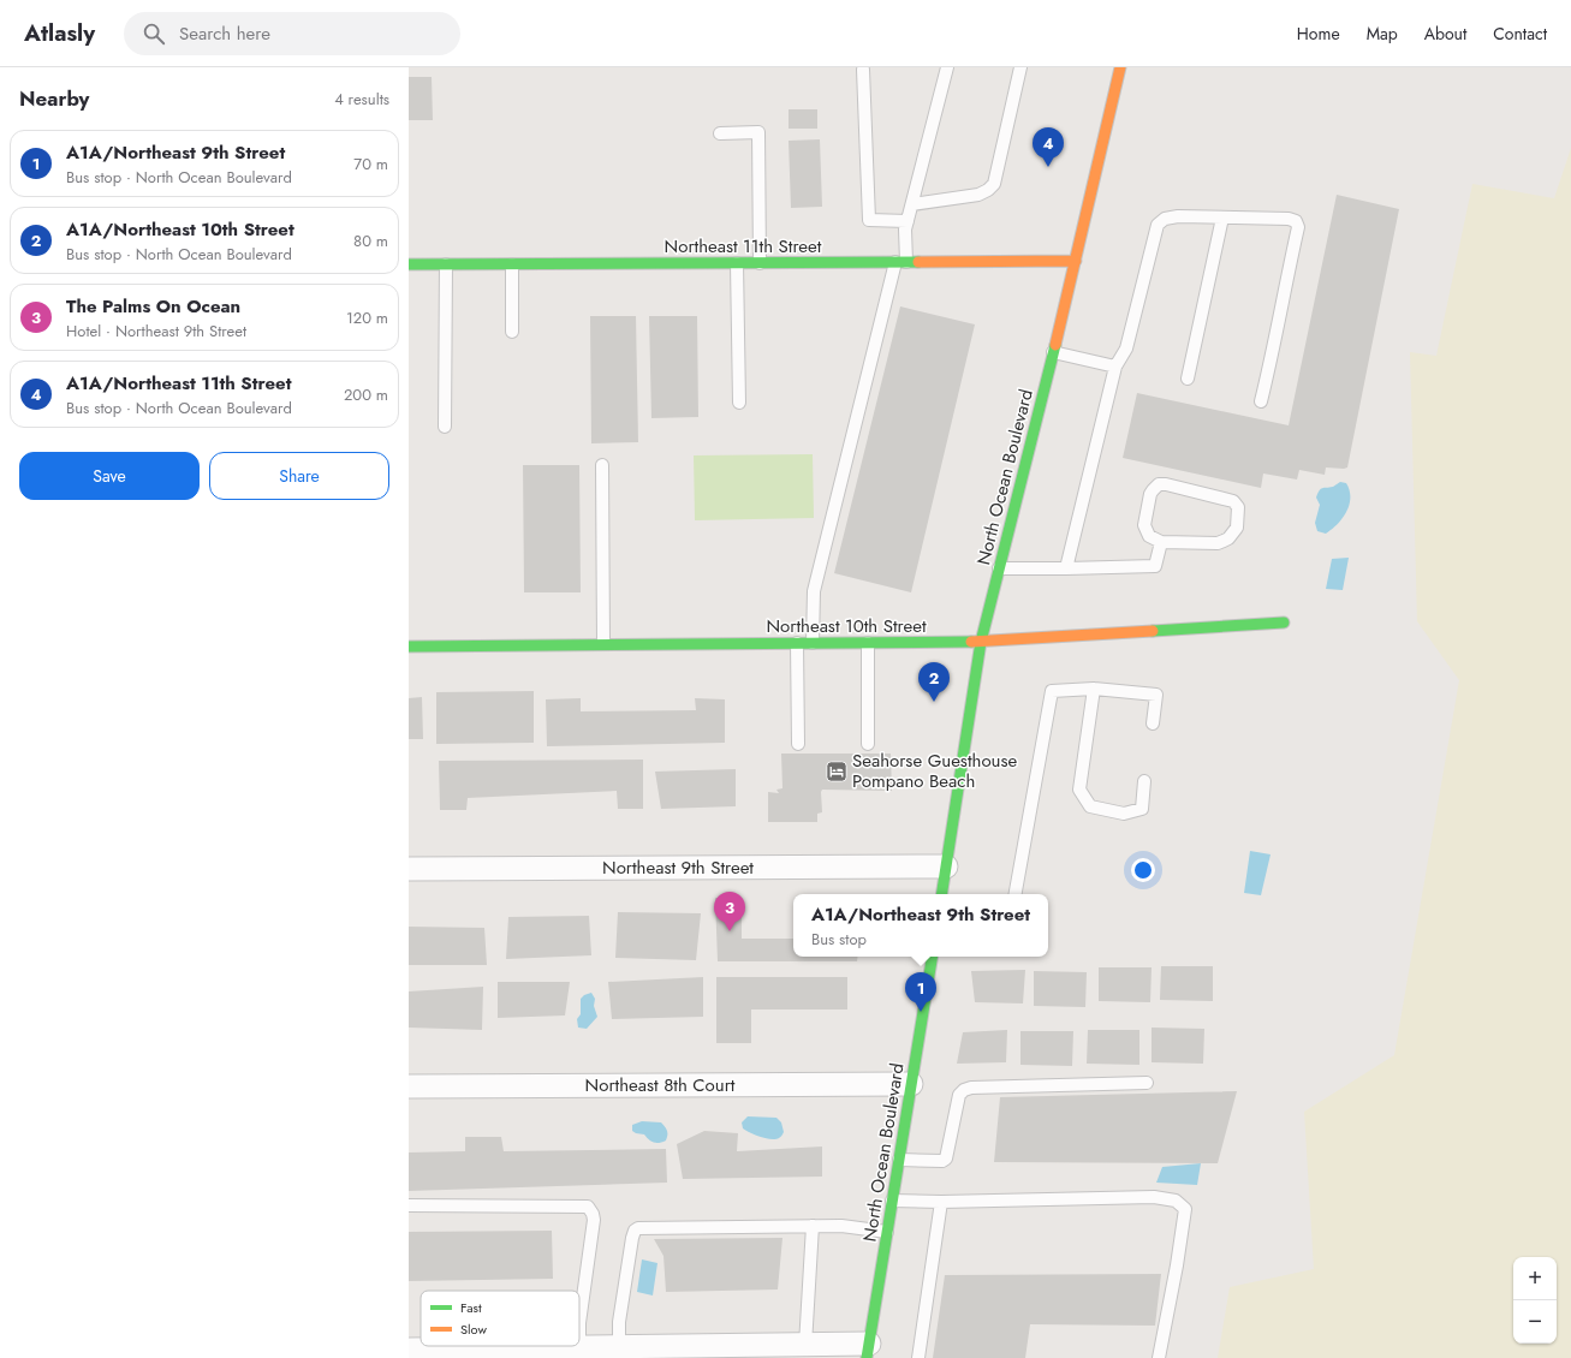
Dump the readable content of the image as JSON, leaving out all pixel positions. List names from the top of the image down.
{
  "streets": {
    "street": [
      "Northeast 11th Street",
      "North Ocean Boulevard",
      "Northeast 10th Street",
      "Northeast 9th Street",
      "Northeast 8th Court"
    ]
  },
  "crossings": [
    ["Northeast 11th Street", "North Ocean Boulevard"],
    ["North Ocean Boulevard", "Northeast 10th Street"],
    ["North Ocean Boulevard", "Northeast 9th Street"],
    ["North Ocean Boulevard", "Northeast 8th Court"]
  ],
  "places": {
    "hotel": ["Seahorse Guesthouse Pompano Beach"]
  },
  "legend": ["Fast", "Slow"],
  "page": {
    "header": "Atlasly",
    "search": "Search here",
    "nav": [
      "Home",
      "Map",
      "About",
      "Contact"
    ],
    "heading": ["Nearby", "4 results"],
    "pins": [
      "4",
      "2",
      "3",
      "1"
    ],
    "list": [
      {
        "mark": "1",
        "name": "A1A/Northeast 9th Street",
        "note": "Bus stop · North Ocean Boulevard",
        "value": "70 m"
      },
      {
        "mark": "2",
        "name": "A1A/Northeast 10th Street",
        "note": "Bus stop · North Ocean Boulevard",
        "value": "80 m"
      },
      {
        "mark": "3",
        "name": "The Palms On Ocean",
        "note": "Hotel · Northeast 9th Street",
        "value": "120 m"
      },
      {
        "mark": "4",
        "name": "A1A/Northeast 11th Street",
        "note": "Bus stop · North Ocean Boulevard",
        "value": "200 m"
      }
    ],
    "buttons": ["Save", "Share"],
    "popup": ["A1A/Northeast 9th Street", "Bus stop"],
    "map_buttons": ["+", "−"]
  }
}
